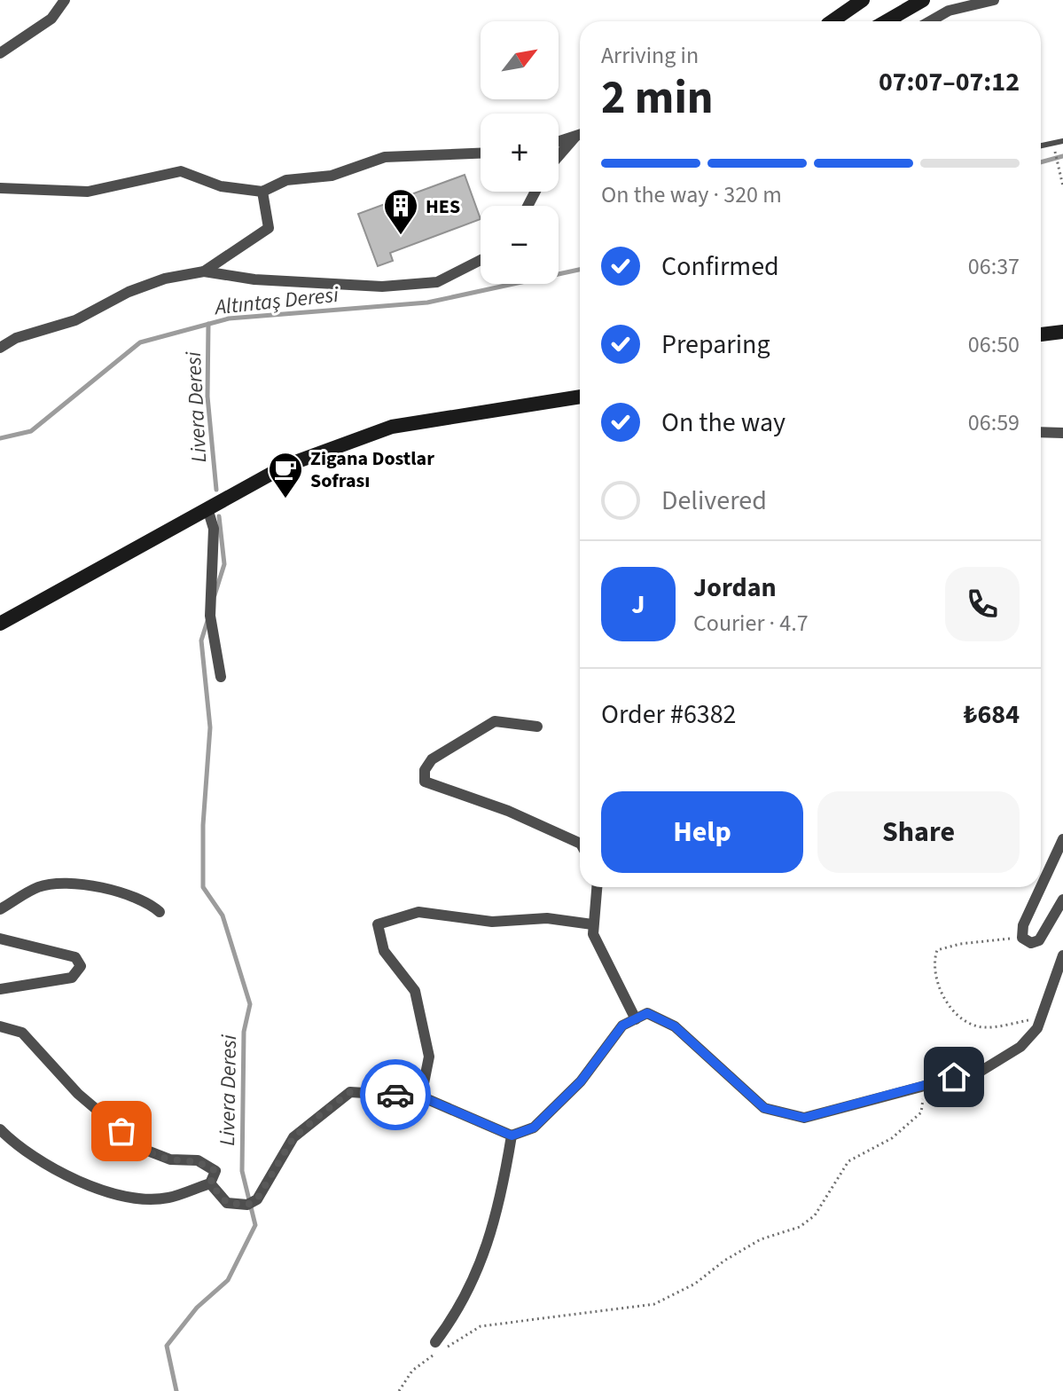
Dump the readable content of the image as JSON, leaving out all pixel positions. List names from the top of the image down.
{
  "water": ["Altıntaş Deresi", "Livera Deresi"],
  "places": {
    "building": ["HES"],
    "cafe": ["Zigana Dostlar Sofrası"]
  },
  "north": "top right",
  "page": {
    "map_buttons": ["+", "−"],
    "heading": ["2 min", "Arriving in", "07:07–07:12"],
    "panel": [
      "Jordan",
      "Courier · 4.7",
      "Order #6382",
      "₺684"
    ],
    "bar": "On the way · 320 m",
    "list": [
      ["Confirmed", "06:37"],
      ["Preparing", "06:50"],
      ["On the way", "06:59"],
      "Delivered"
    ],
    "round": "J",
    "buttons": ["Help", "Share"]
  }
}
